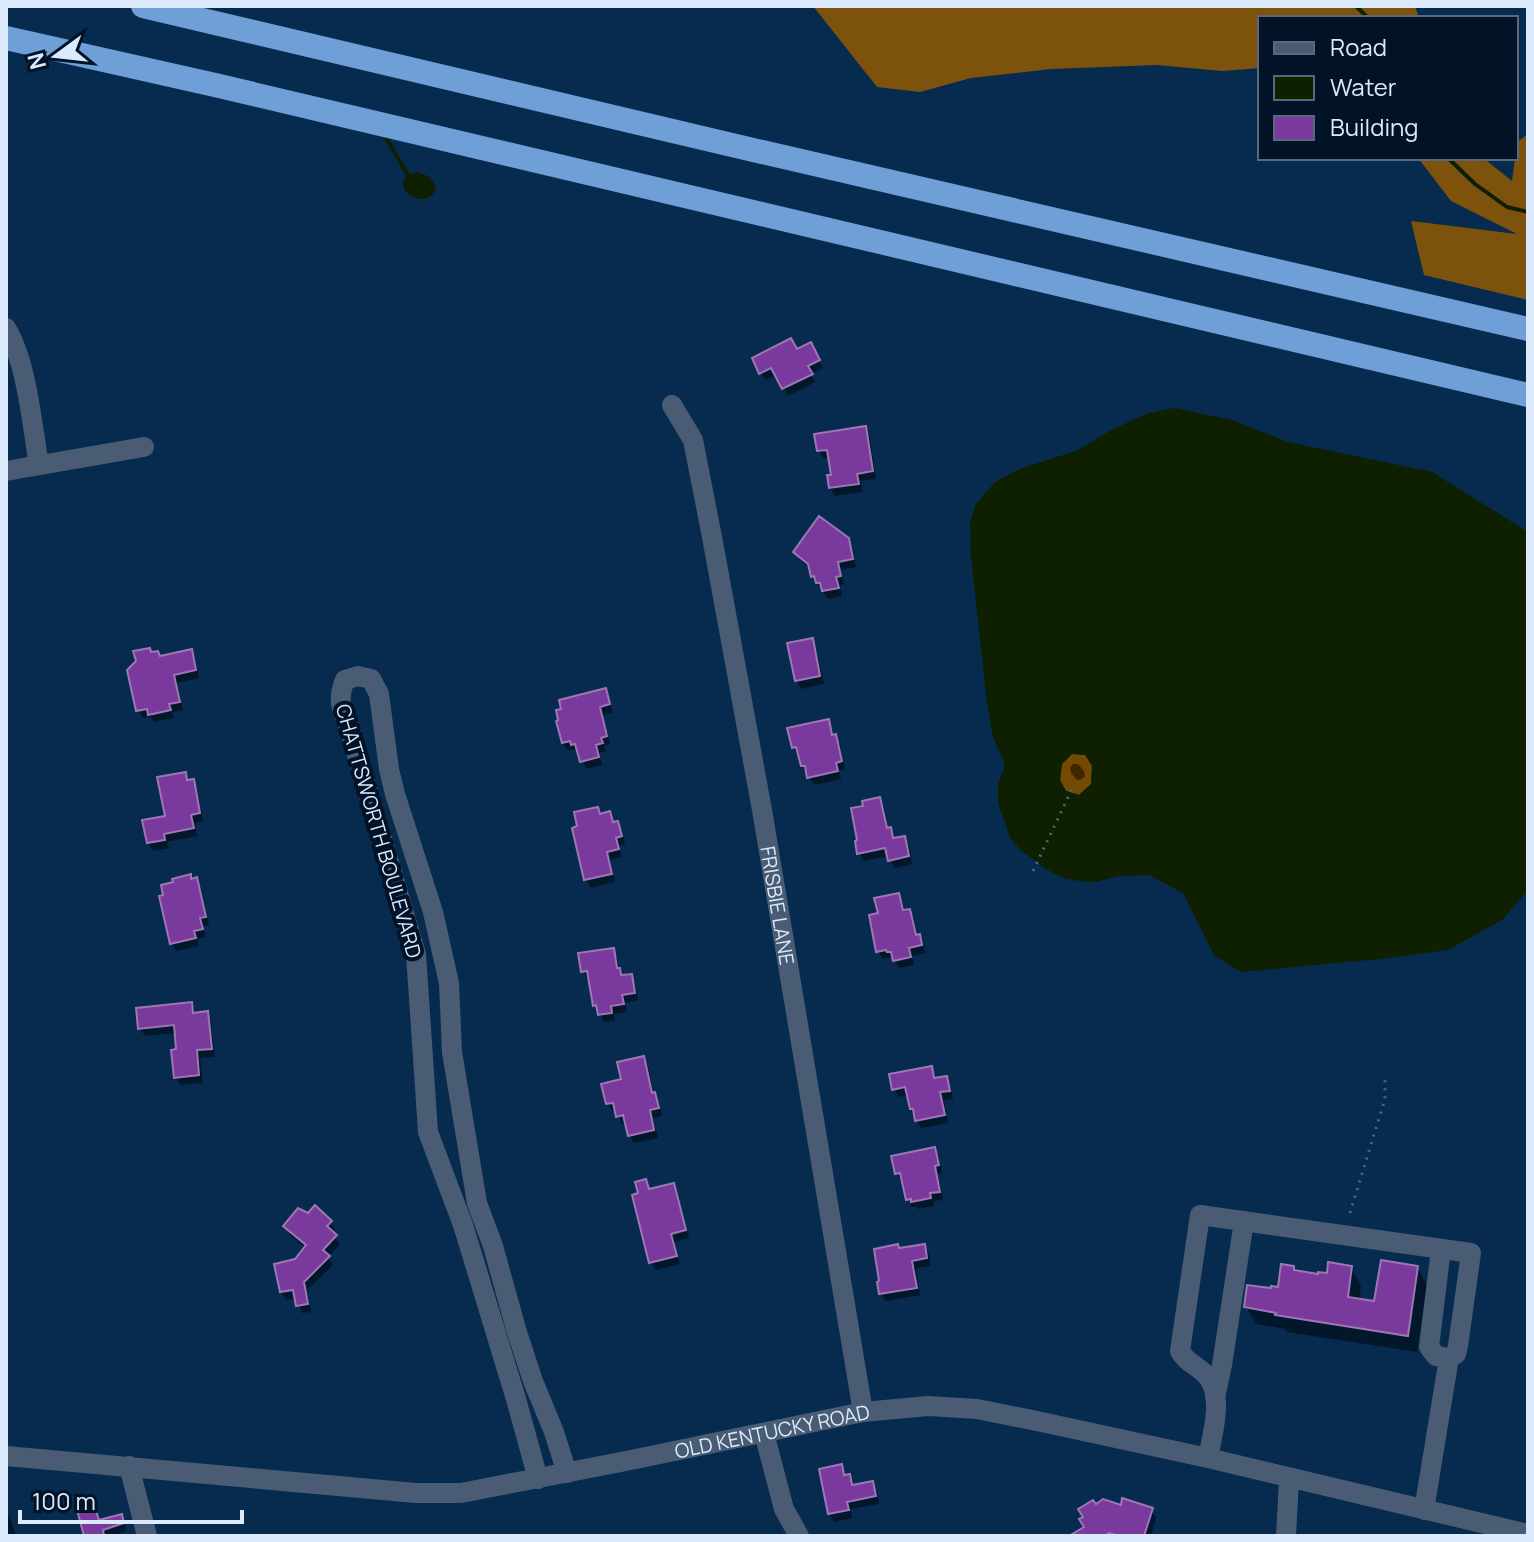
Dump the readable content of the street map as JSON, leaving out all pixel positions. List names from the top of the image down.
{
  "streets": {
    "street": ["CHATTSWORTH BOULEVARD", "FRISBIE LANE", "OLD KENTUCKY ROAD"]
  },
  "crossings": [
    ["CHATTSWORTH BOULEVARD", "OLD KENTUCKY ROAD"],
    ["FRISBIE LANE", "OLD KENTUCKY ROAD"]
  ],
  "legend": ["Road", "Water", "Building"],
  "scale_bar": "100 m",
  "north": "left"
}
